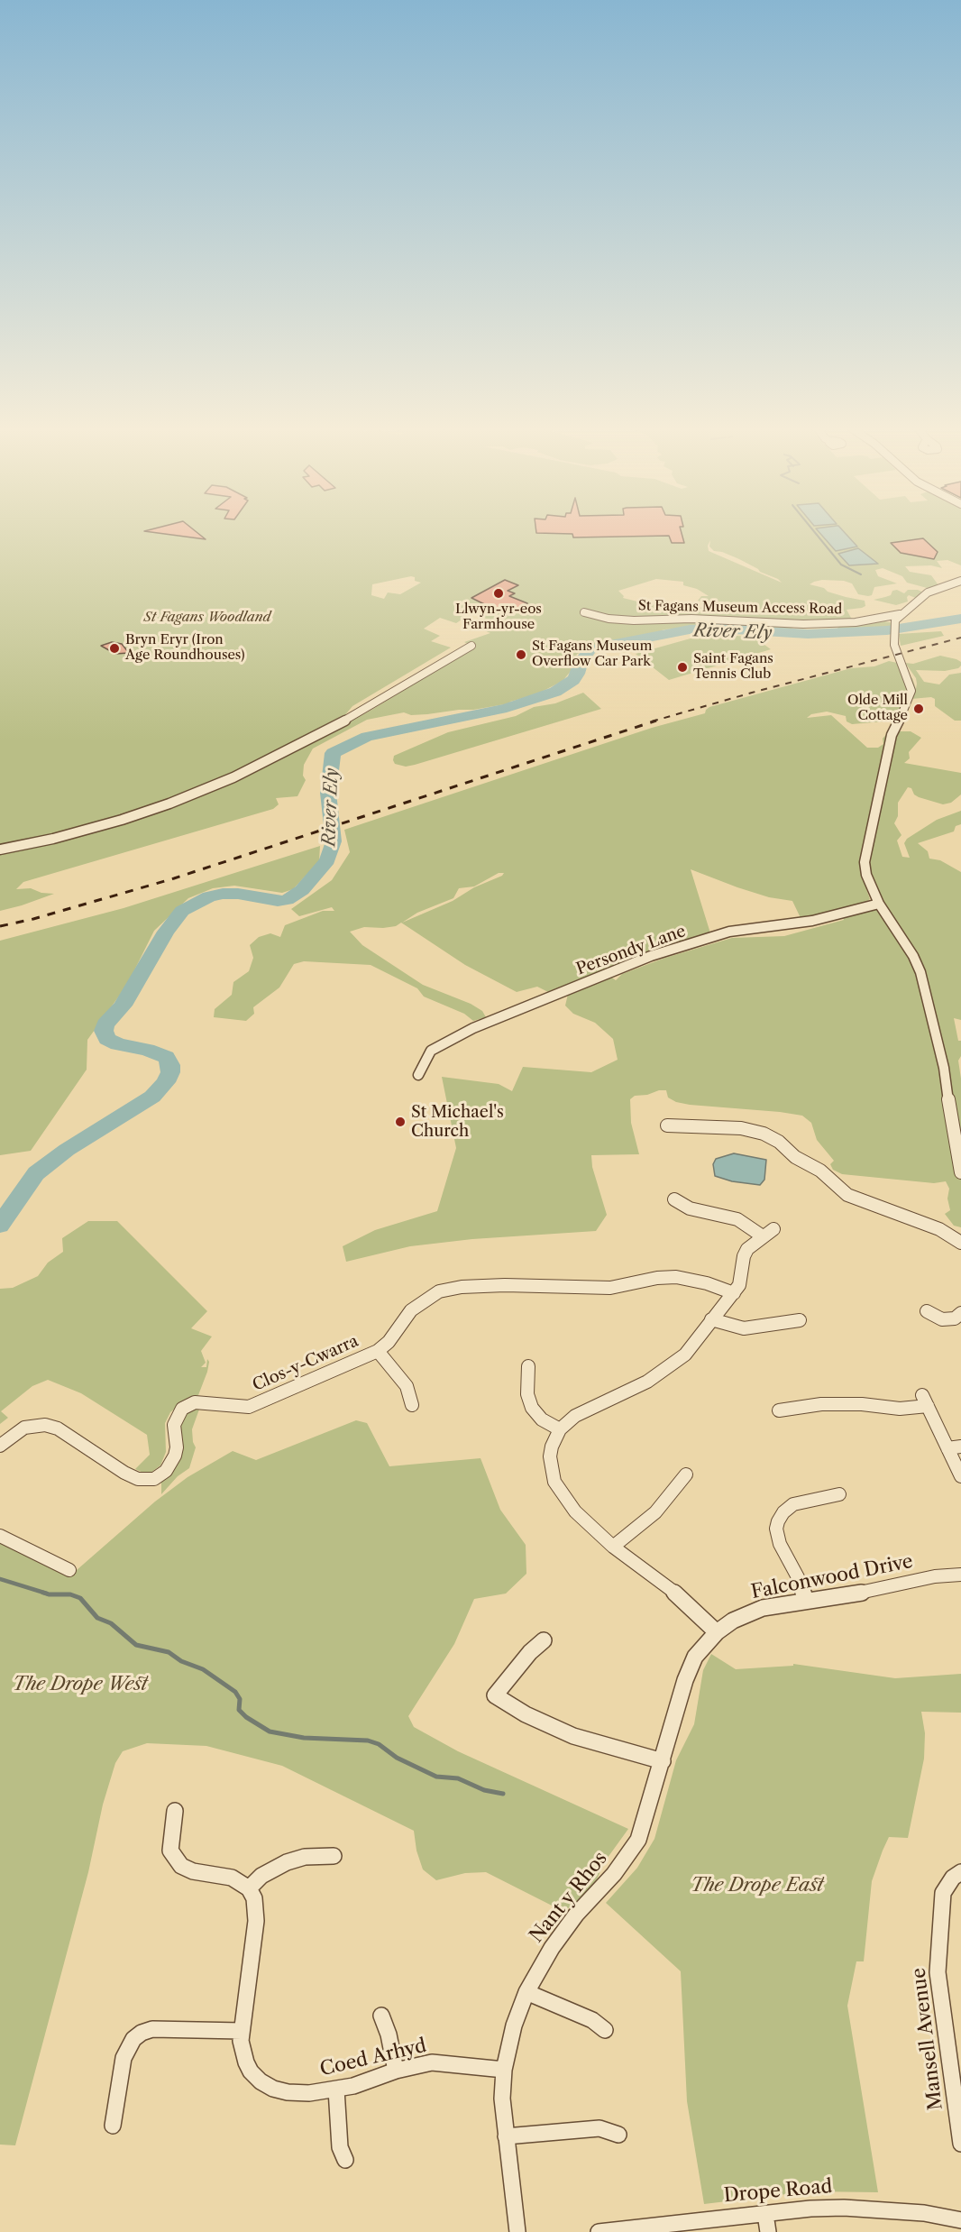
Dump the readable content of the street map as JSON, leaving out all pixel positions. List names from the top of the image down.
{
  "streets": {
    "street": [
      "St Fagans Museum Access Road",
      "Persondy Lane",
      "Clos-y-Cwarra",
      "Falconwood Drive",
      "Nant y Rhos",
      "Mansell Avenue",
      "Coed Arhyd",
      "Drope Road"
    ]
  },
  "crossings": [
    ["Falconwood Drive", "Nant y Rhos"],
    ["Nant y Rhos", "Coed Arhyd"]
  ],
  "water": ["River Ely"],
  "parks": ["St Fagans Woodland", "The Drope West", "The Drope East"],
  "places": [
    "Llwyn-yr-eos Farmhouse",
    "Bryn Eryr (Iron Age Roundhouses)",
    "St Fagans Museum Overflow Car Park",
    "Saint Fagans Tennis Club",
    "Olde Mill Cottage",
    "St Michael's Church"
  ]
}
